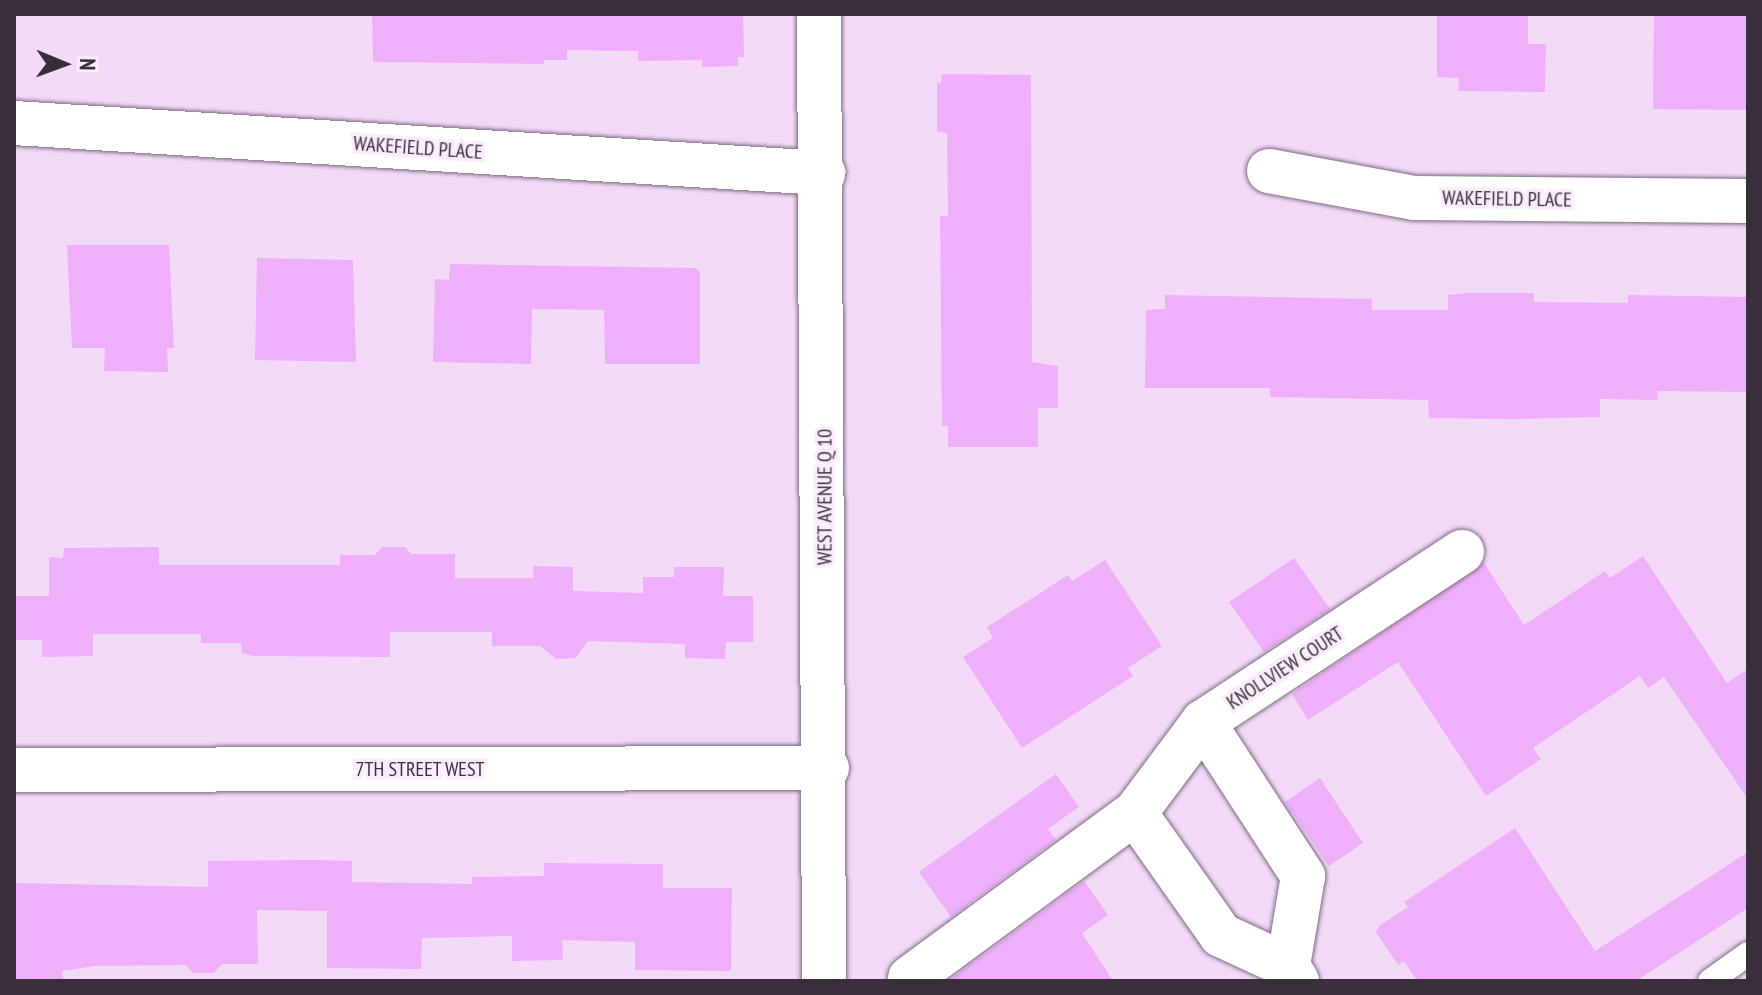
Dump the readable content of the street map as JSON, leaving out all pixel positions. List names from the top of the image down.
{
  "streets": {
    "street": [
      "WAKEFIELD PLACE",
      "WEST AVENUE Q 10",
      "KNOLLVIEW COURT",
      "7TH STREET WEST"
    ]
  },
  "crossings": [
    ["WAKEFIELD PLACE", "WEST AVENUE Q 10"],
    ["WEST AVENUE Q 10", "7TH STREET WEST"]
  ],
  "north": "right"
}
